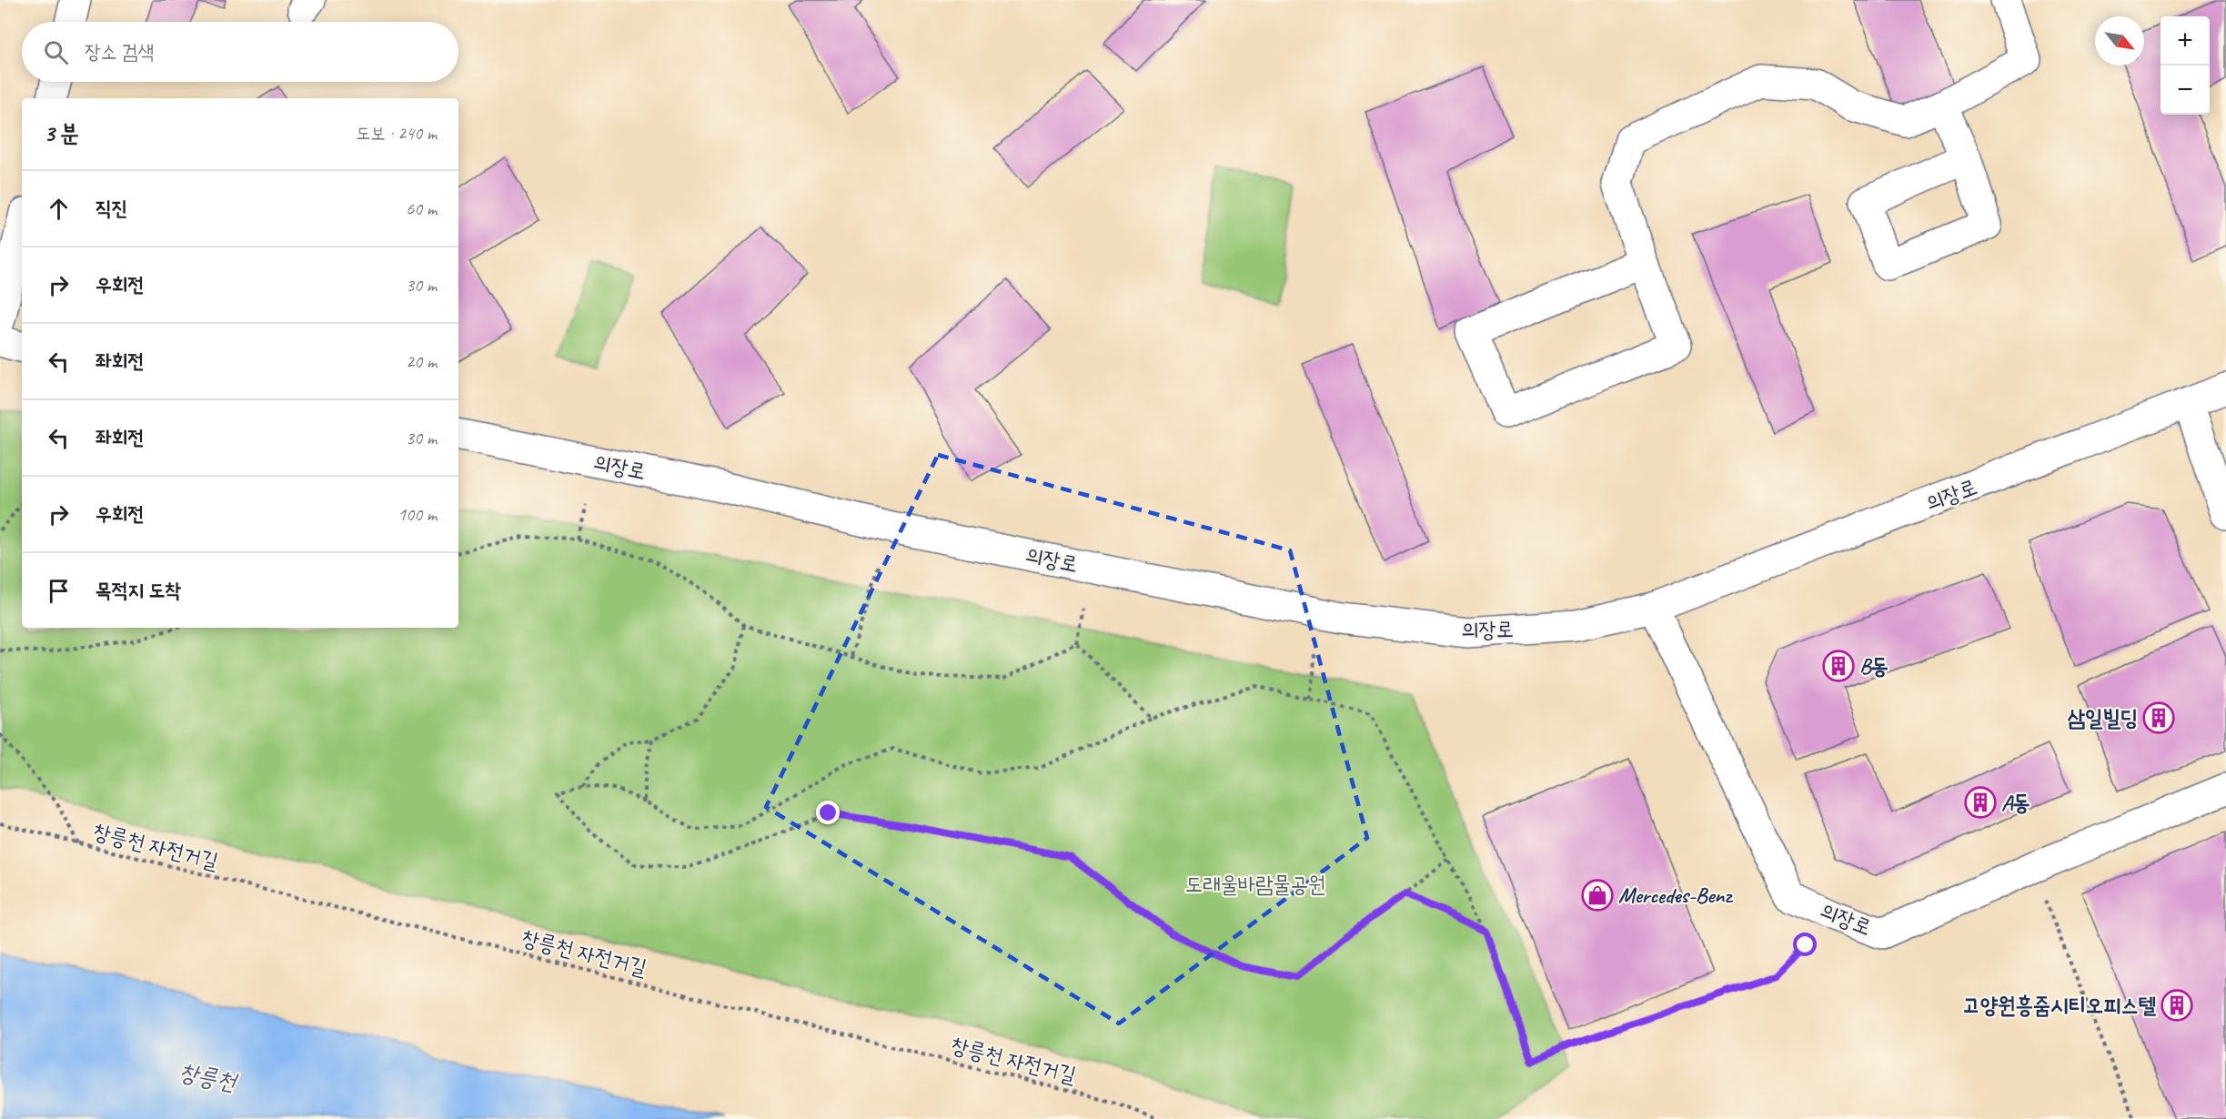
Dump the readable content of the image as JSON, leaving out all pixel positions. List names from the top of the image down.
{
  "streets": {
    "street": ["의장로"],
    "path": ["창릉천 자전거길"]
  },
  "water": ["창릉천"],
  "parks": ["도래울바람물공원"],
  "places": {
    "building": [
      "B동",
      "삼일빌딩",
      "A동",
      "고양원흥줌시티오피스텔"
    ],
    "shop": ["Mercedes-Benz"]
  },
  "north": "bottom right",
  "page": {
    "map_buttons": ["+", "−"],
    "search": "장소 검색",
    "heading": ["3 분", "도보 · 240 m"],
    "list": [
      ["직진", "60 m"],
      ["우회전", "30 m"],
      ["좌회전", "20 m"],
      ["좌회전", "30 m"],
      ["우회전", "100 m"],
      "목적지 도착"
    ]
  }
}
